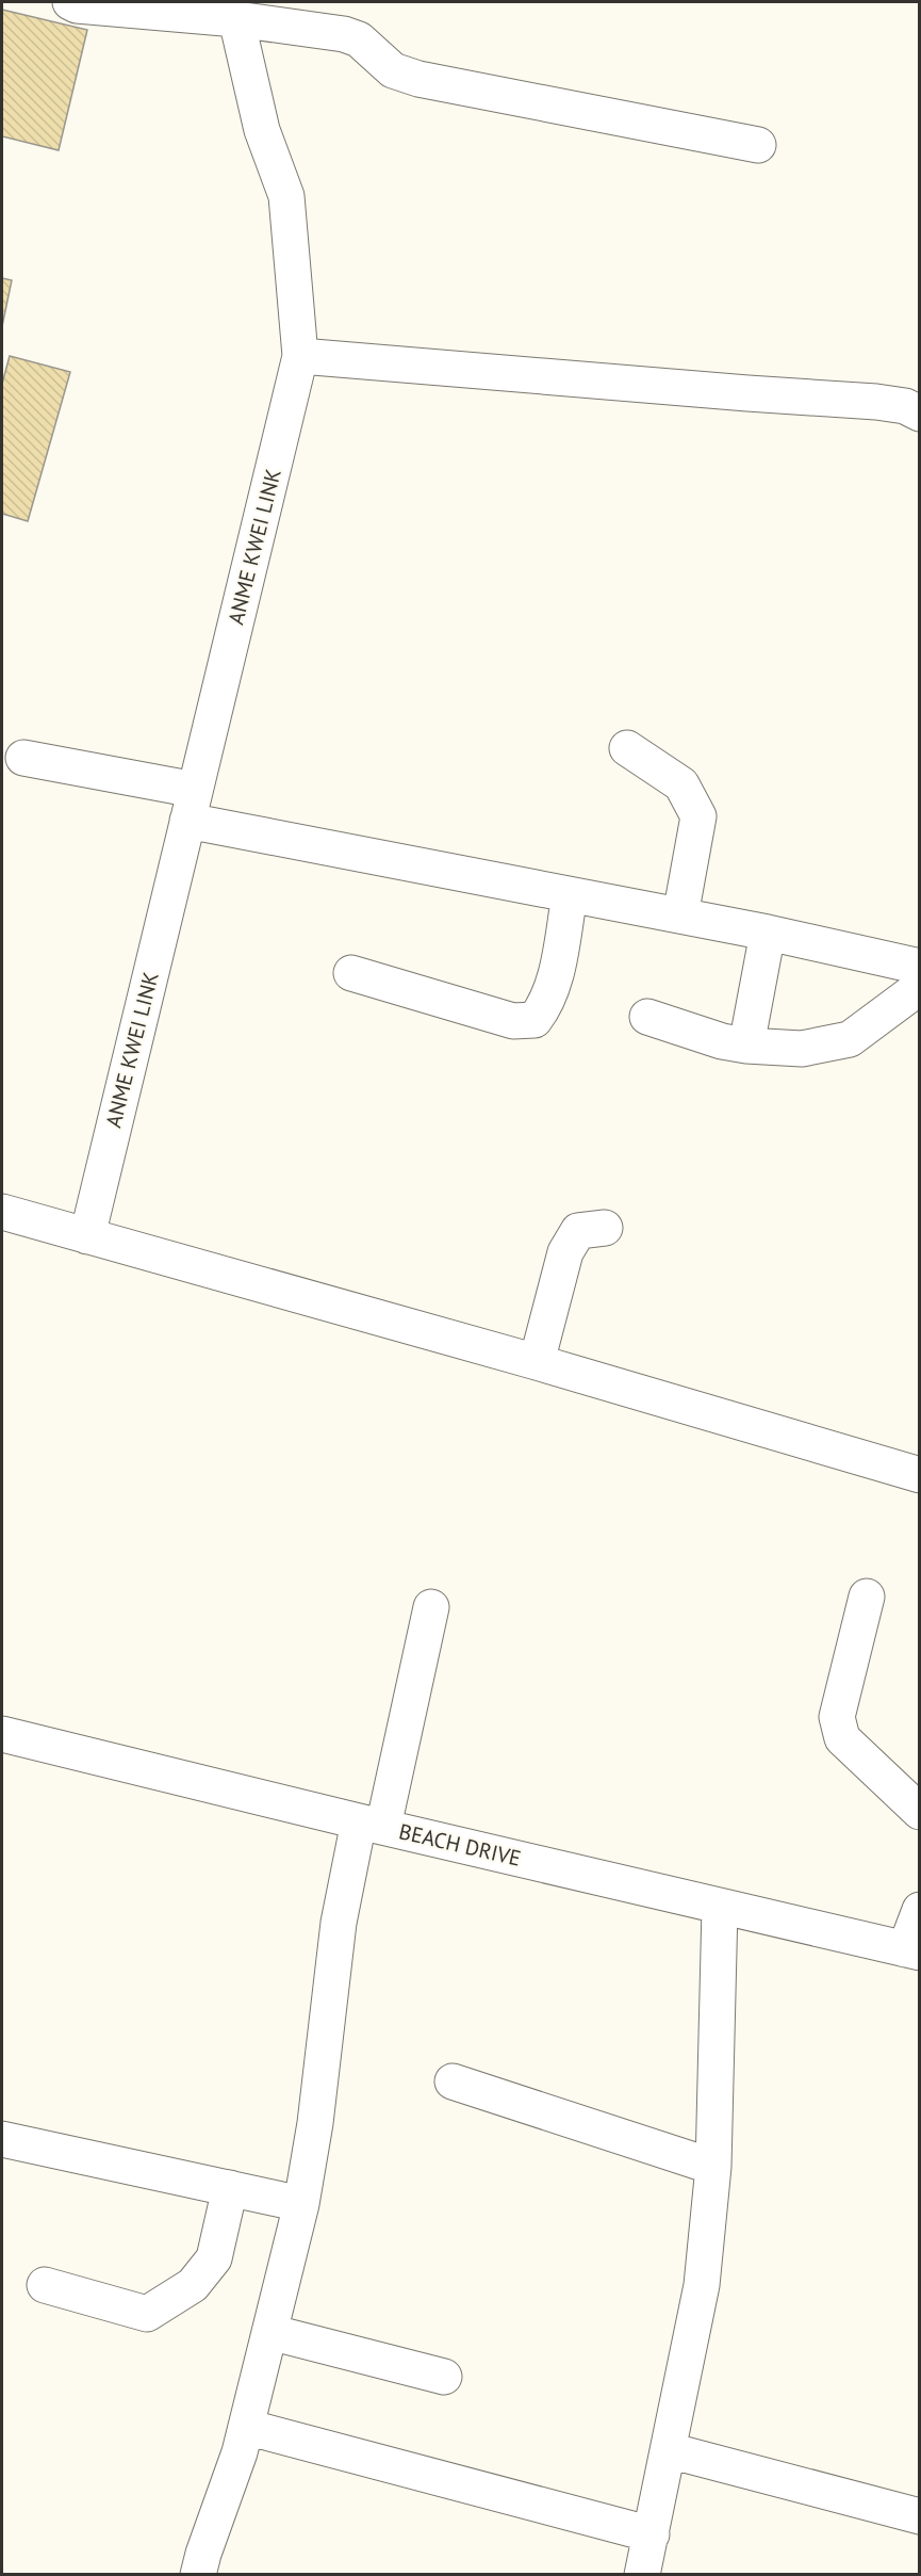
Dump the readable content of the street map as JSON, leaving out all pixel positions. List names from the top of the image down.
{
  "streets": {
    "street": ["ANME KWEI LINK", "BEACH DRIVE"]
  }
}
